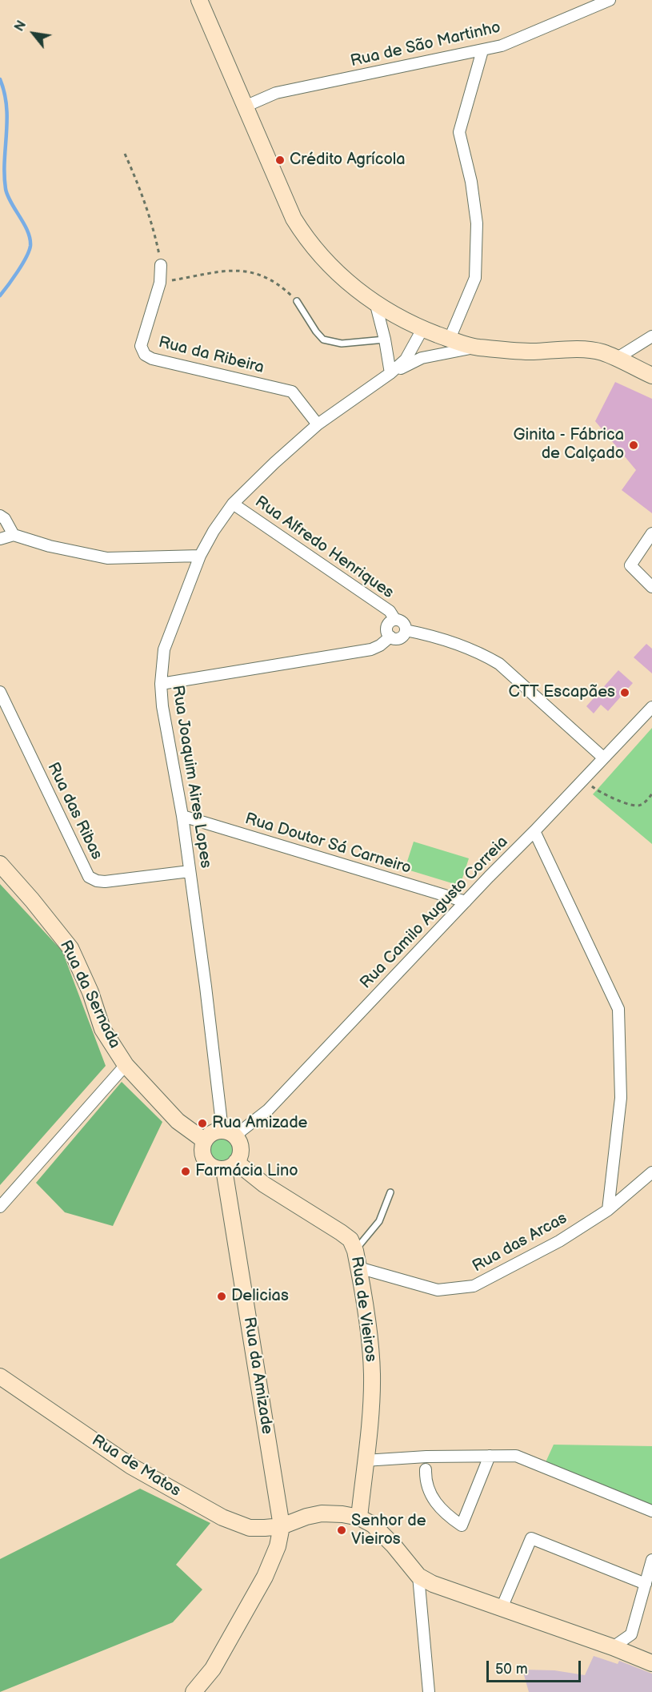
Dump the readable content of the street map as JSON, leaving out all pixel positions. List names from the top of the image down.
{
  "streets": {
    "street": [
      "Rua de São Martinho",
      "Rua da Ribeira",
      "Rua Alfredo Henriques",
      "Rua Joaquim Aires Lopes",
      "Rua das Ribas",
      "Rua Doutor Sá Carneiro",
      "Rua Camilo Augusto Correia",
      "Rua da Sernada",
      "Rua das Arcas",
      "Rua de Vieiros",
      "Rua da Amizade",
      "Rua de Matos"
    ]
  },
  "crossings": [
    ["Rua da Ribeira", "Rua Joaquim Aires Lopes"],
    ["Rua Alfredo Henriques", "Rua Joaquim Aires Lopes"],
    ["Rua Joaquim Aires Lopes", "Rua das Ribas"],
    ["Rua Joaquim Aires Lopes", "Rua Doutor Sá Carneiro"],
    ["Rua Joaquim Aires Lopes", "Rua Camilo Augusto Correia"],
    ["Rua Joaquim Aires Lopes", "Rua da Sernada"],
    ["Rua Joaquim Aires Lopes", "Rua de Vieiros"],
    ["Rua Joaquim Aires Lopes", "Rua da Amizade"],
    ["Rua Doutor Sá Carneiro", "Rua Camilo Augusto Correia"],
    ["Rua Camilo Augusto Correia", "Rua da Sernada"],
    ["Rua Camilo Augusto Correia", "Rua de Vieiros"],
    ["Rua Camilo Augusto Correia", "Rua da Amizade"],
    ["Rua da Sernada", "Rua de Vieiros"],
    ["Rua da Sernada", "Rua da Amizade"],
    ["Rua das Arcas", "Rua de Vieiros"],
    ["Rua de Vieiros", "Rua da Amizade"],
    ["Rua da Amizade", "Rua de Matos"]
  ],
  "places": [
    "Crédito Agrícola",
    "Ginita - Fábrica de Calçado",
    "CTT Escapães",
    "Rua Amizade",
    "Farmácia Lino",
    "Delicias",
    "Senhor de Vieiros"
  ],
  "scale_bar": "50 m",
  "north": "top left"
}
